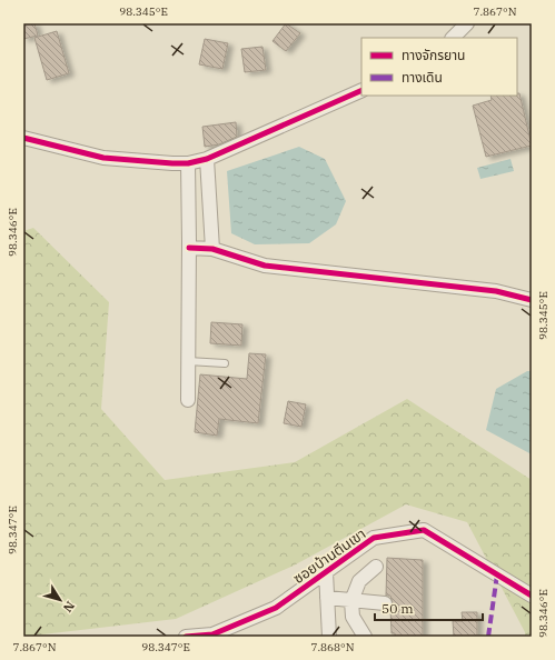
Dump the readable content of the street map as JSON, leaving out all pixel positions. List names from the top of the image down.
{
  "streets": {
    "street": ["ซอยบ้านตีนเขา"]
  },
  "legend": ["ทางจักรยาน", "ทางเดิน"],
  "scale_bar": "50 m",
  "north": "bottom right",
  "coordinates": [
    "98.345°E",
    "7.867°N",
    "98.346°E",
    "98.347°E",
    "7.868°N"
  ]
}
